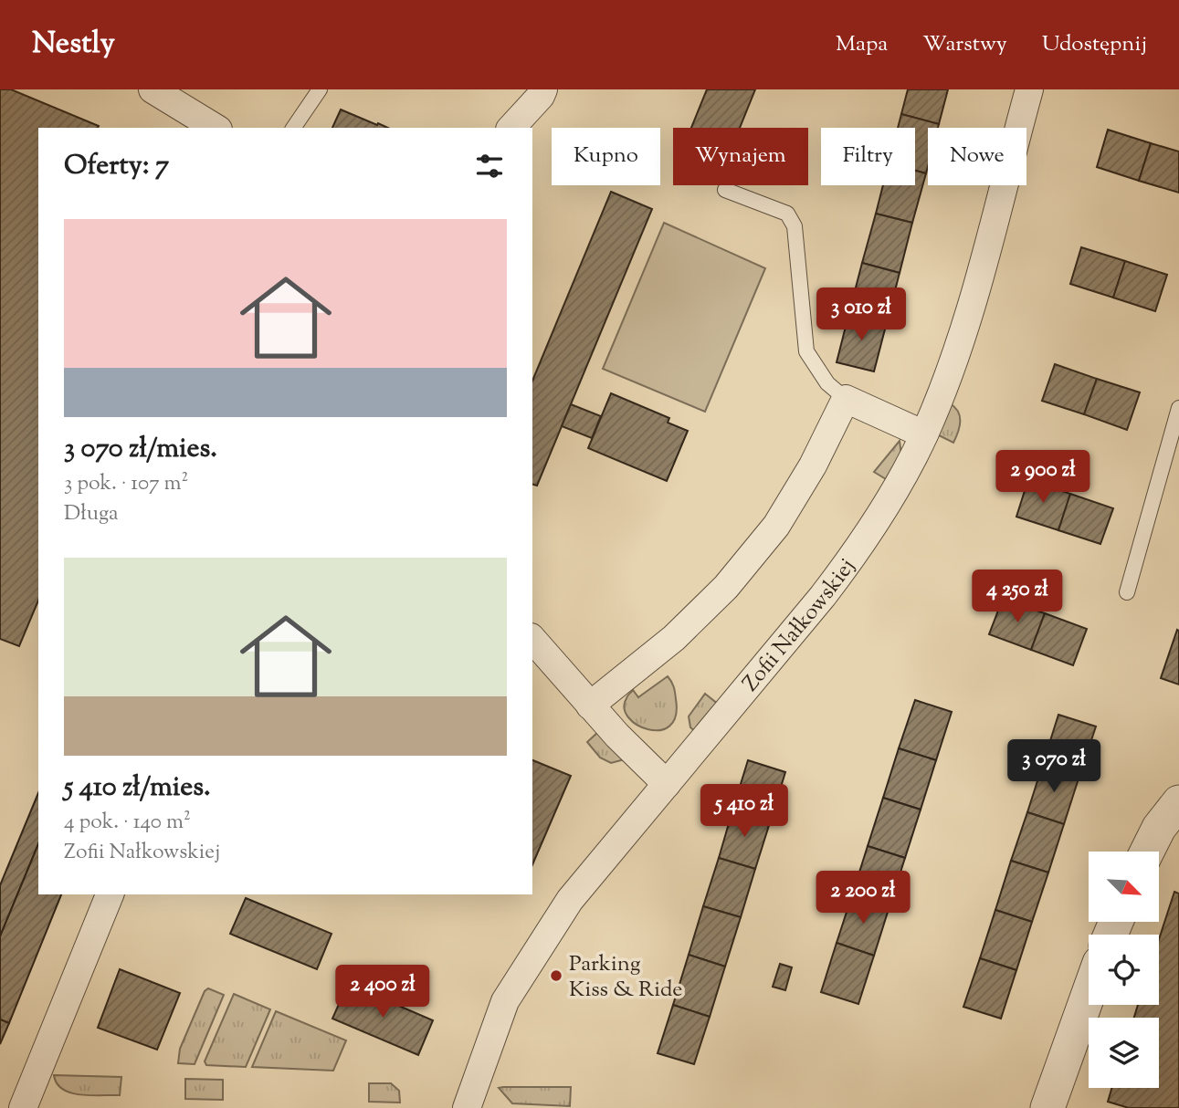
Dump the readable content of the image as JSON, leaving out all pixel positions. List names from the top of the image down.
{
  "streets": {
    "street": ["Zofii Nałkowskiej"]
  },
  "places": ["Parking Kiss & Ride"],
  "north": "bottom right",
  "page": {
    "header": "Nestly",
    "nav": ["Mapa", "Warstwy", "Udostępnij"],
    "chip": [
      "Kupno",
      "Wynajem",
      "Filtry",
      "Nowe"
    ],
    "heading": "Oferty: 7",
    "list": [
      {
        "name": "3 070 zł/mies.",
        "note": "3 pok. · 107 m² · Długa"
      },
      {
        "name": "5 410 zł/mies.",
        "note": "4 pok. · 140 m² · Zofii Nałkowskiej"
      }
    ],
    "price": [
      "3 010 zł",
      "2 900 zł",
      "4 250 zł",
      "3 070 zł",
      "5 410 zł",
      "2 200 zł",
      "2 400 zł"
    ]
  }
}
